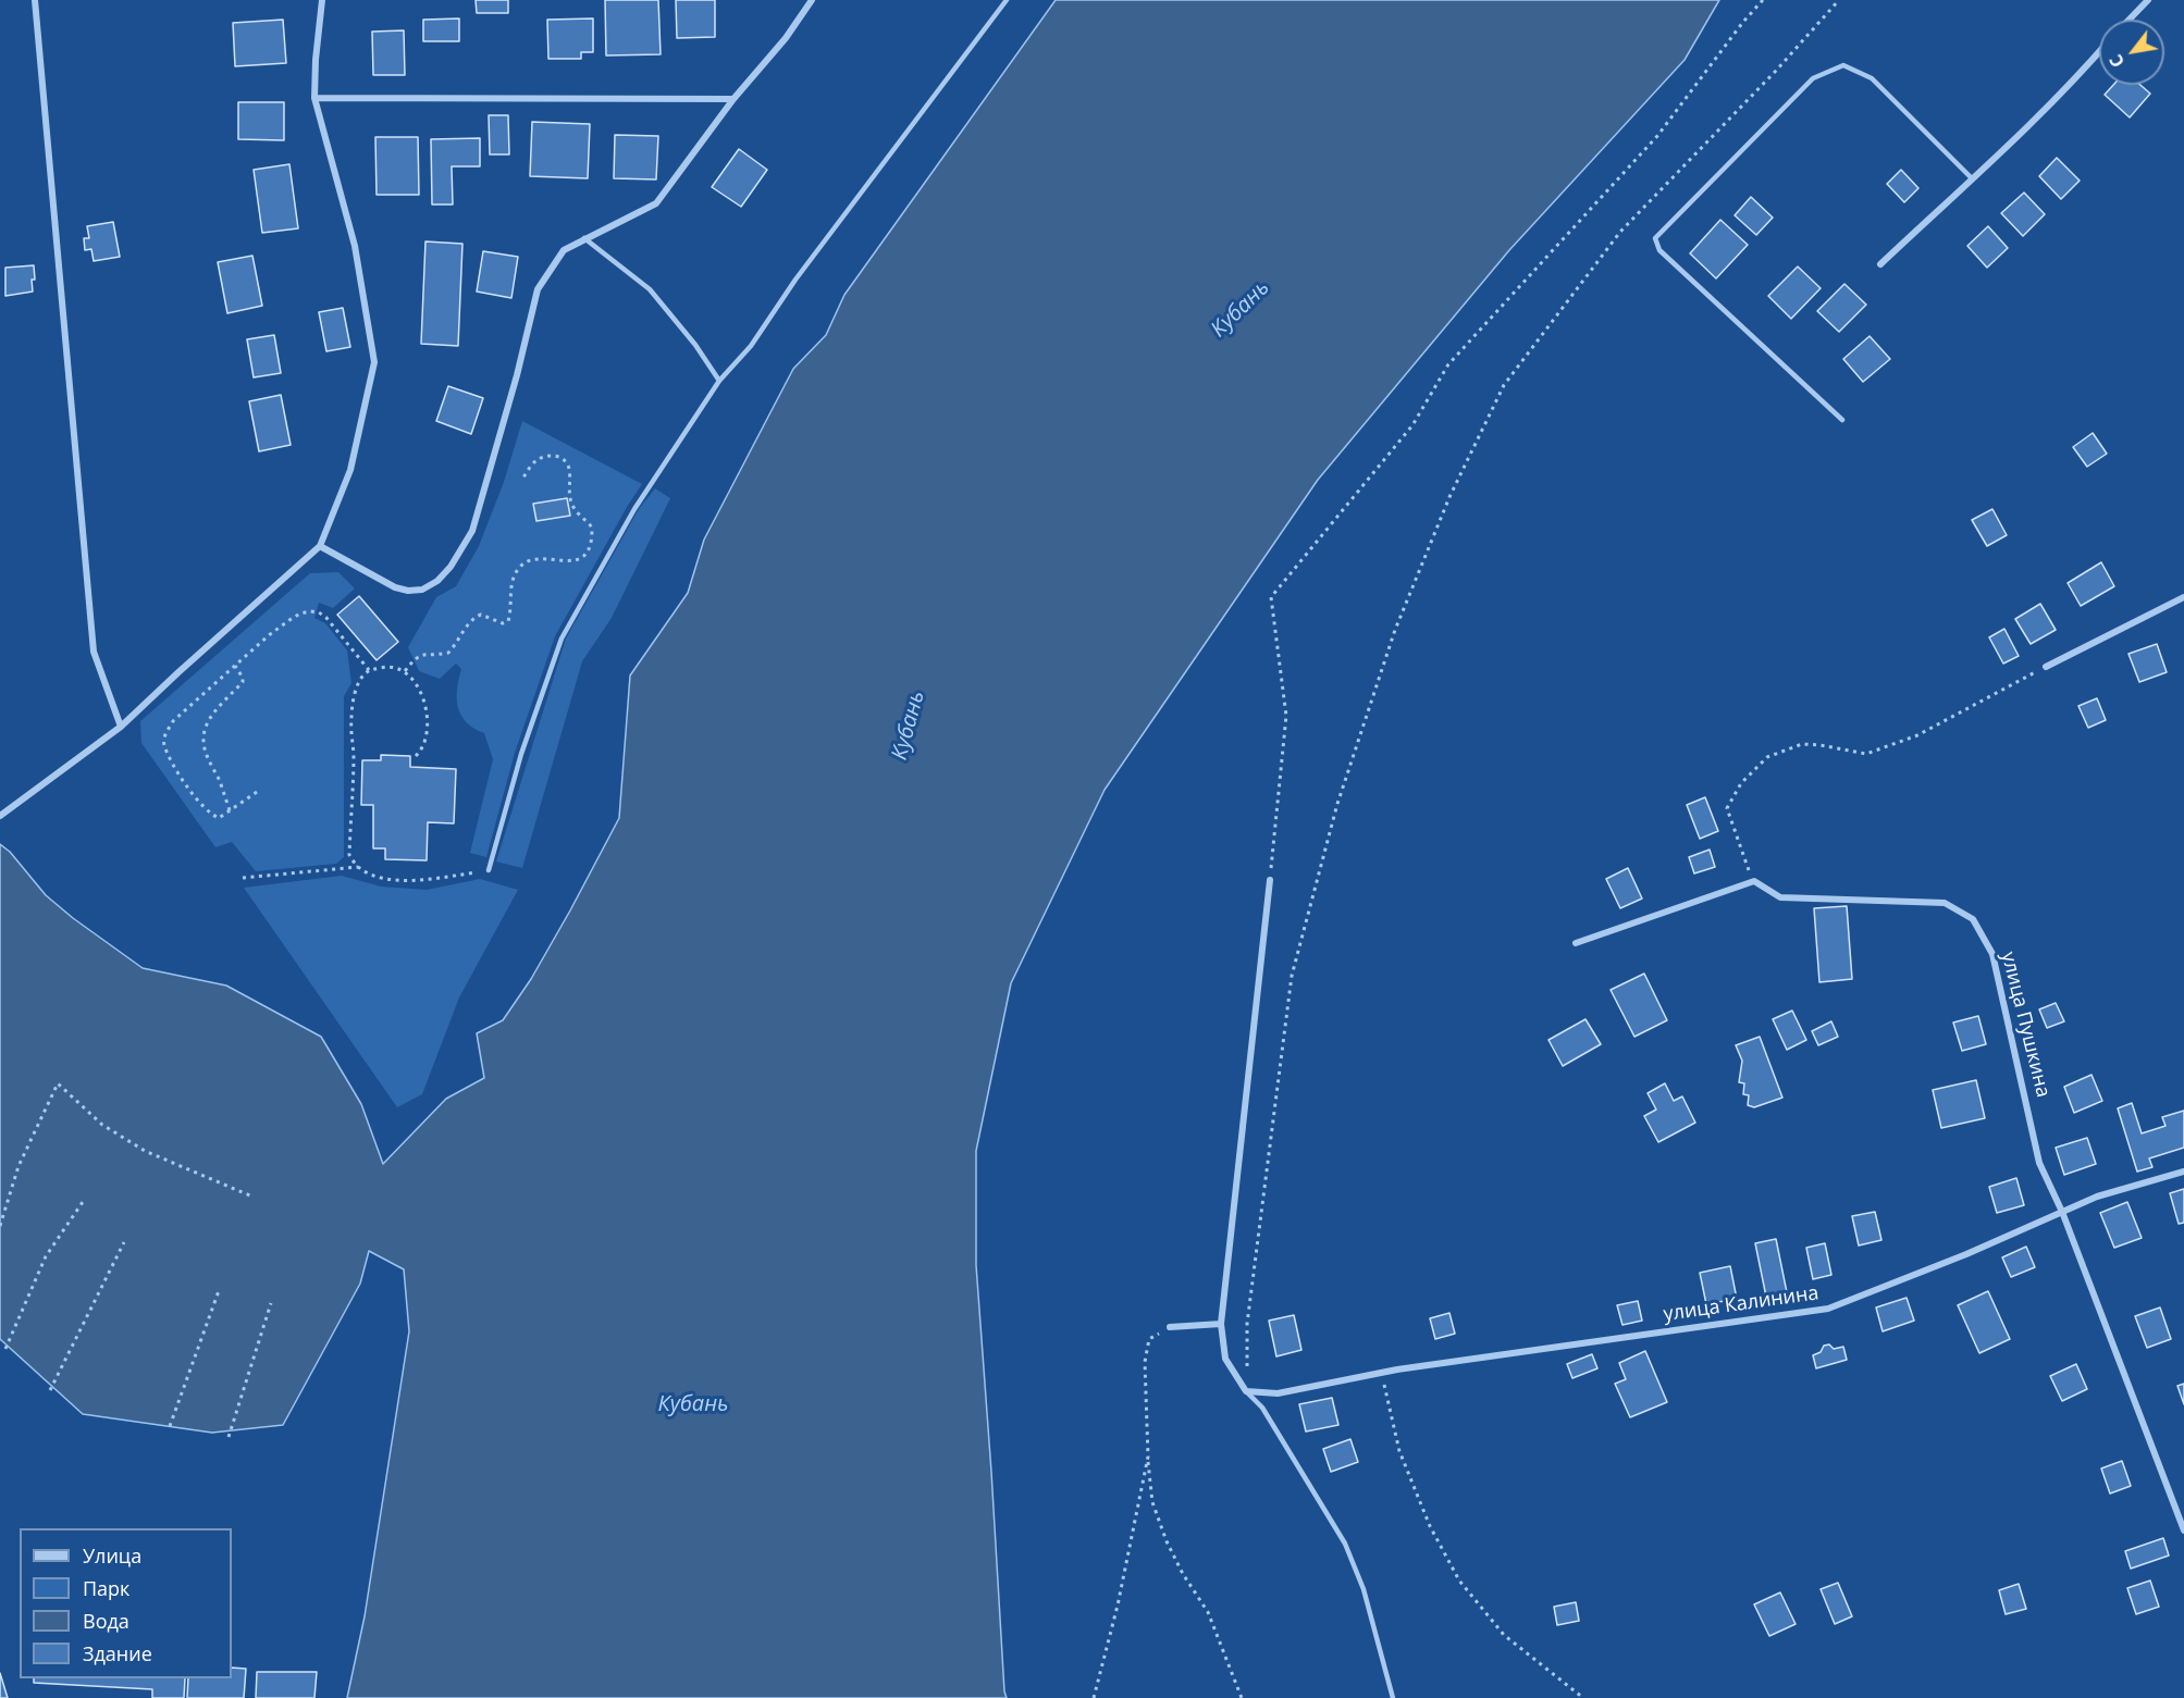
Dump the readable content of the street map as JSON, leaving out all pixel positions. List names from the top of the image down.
{
  "streets": {
    "street": ["улица Пушкина", "улица Калинина"]
  },
  "crossings": [
    ["улица Пушкина", "улица Калинина"]
  ],
  "water": ["Кубань"],
  "legend": [
    "Улица",
    "Парк",
    "Вода",
    "Здание"
  ],
  "north": "bottom left"
}
